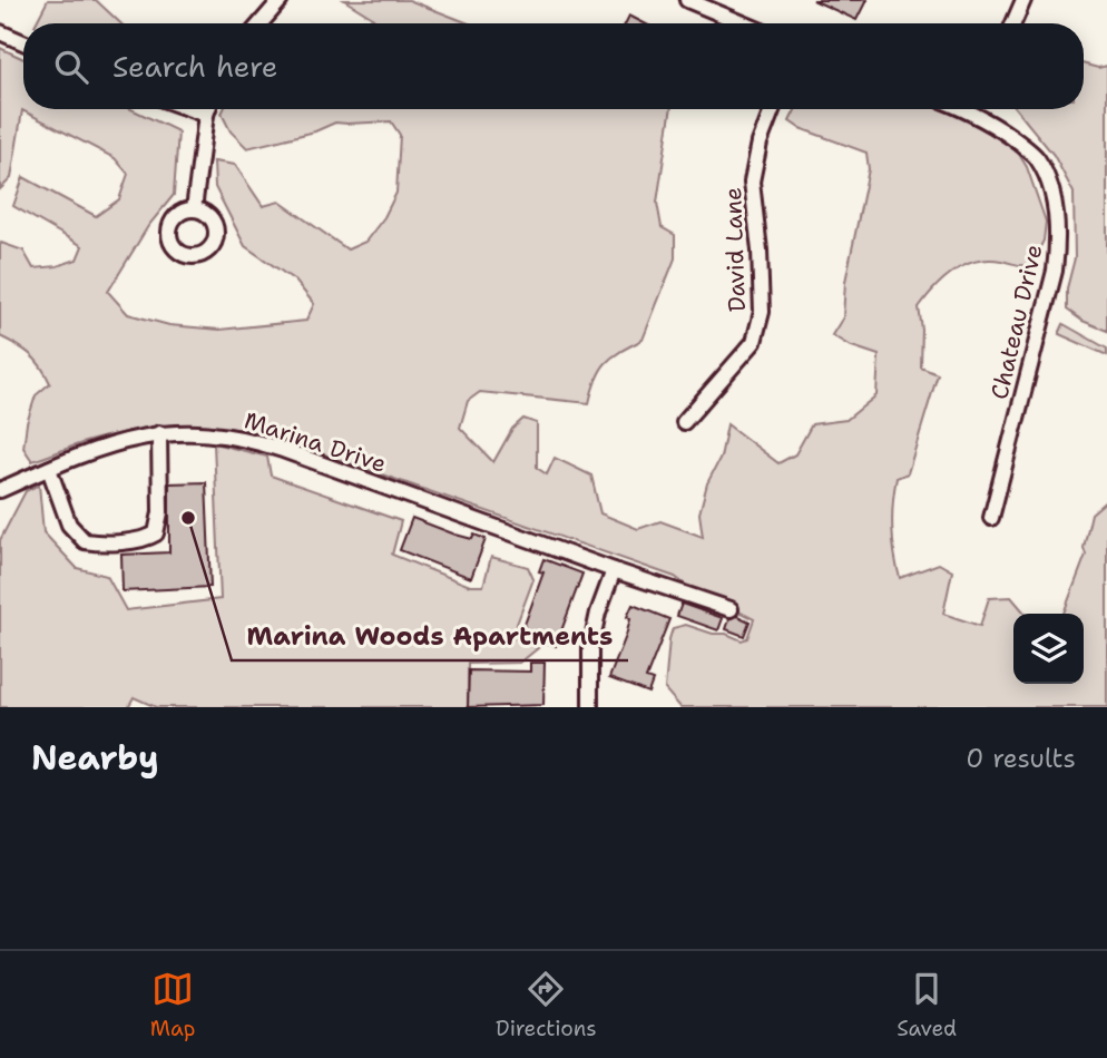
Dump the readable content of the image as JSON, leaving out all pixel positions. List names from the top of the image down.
{
  "streets": {
    "street": ["David Lane", "Chateau Drive", "Marina Drive"]
  },
  "places": ["Marina Woods Apartments"],
  "page": {
    "search": "Search here",
    "heading": ["Nearby", "0 results"],
    "nav": ["Map", "Directions", "Saved"]
  }
}
